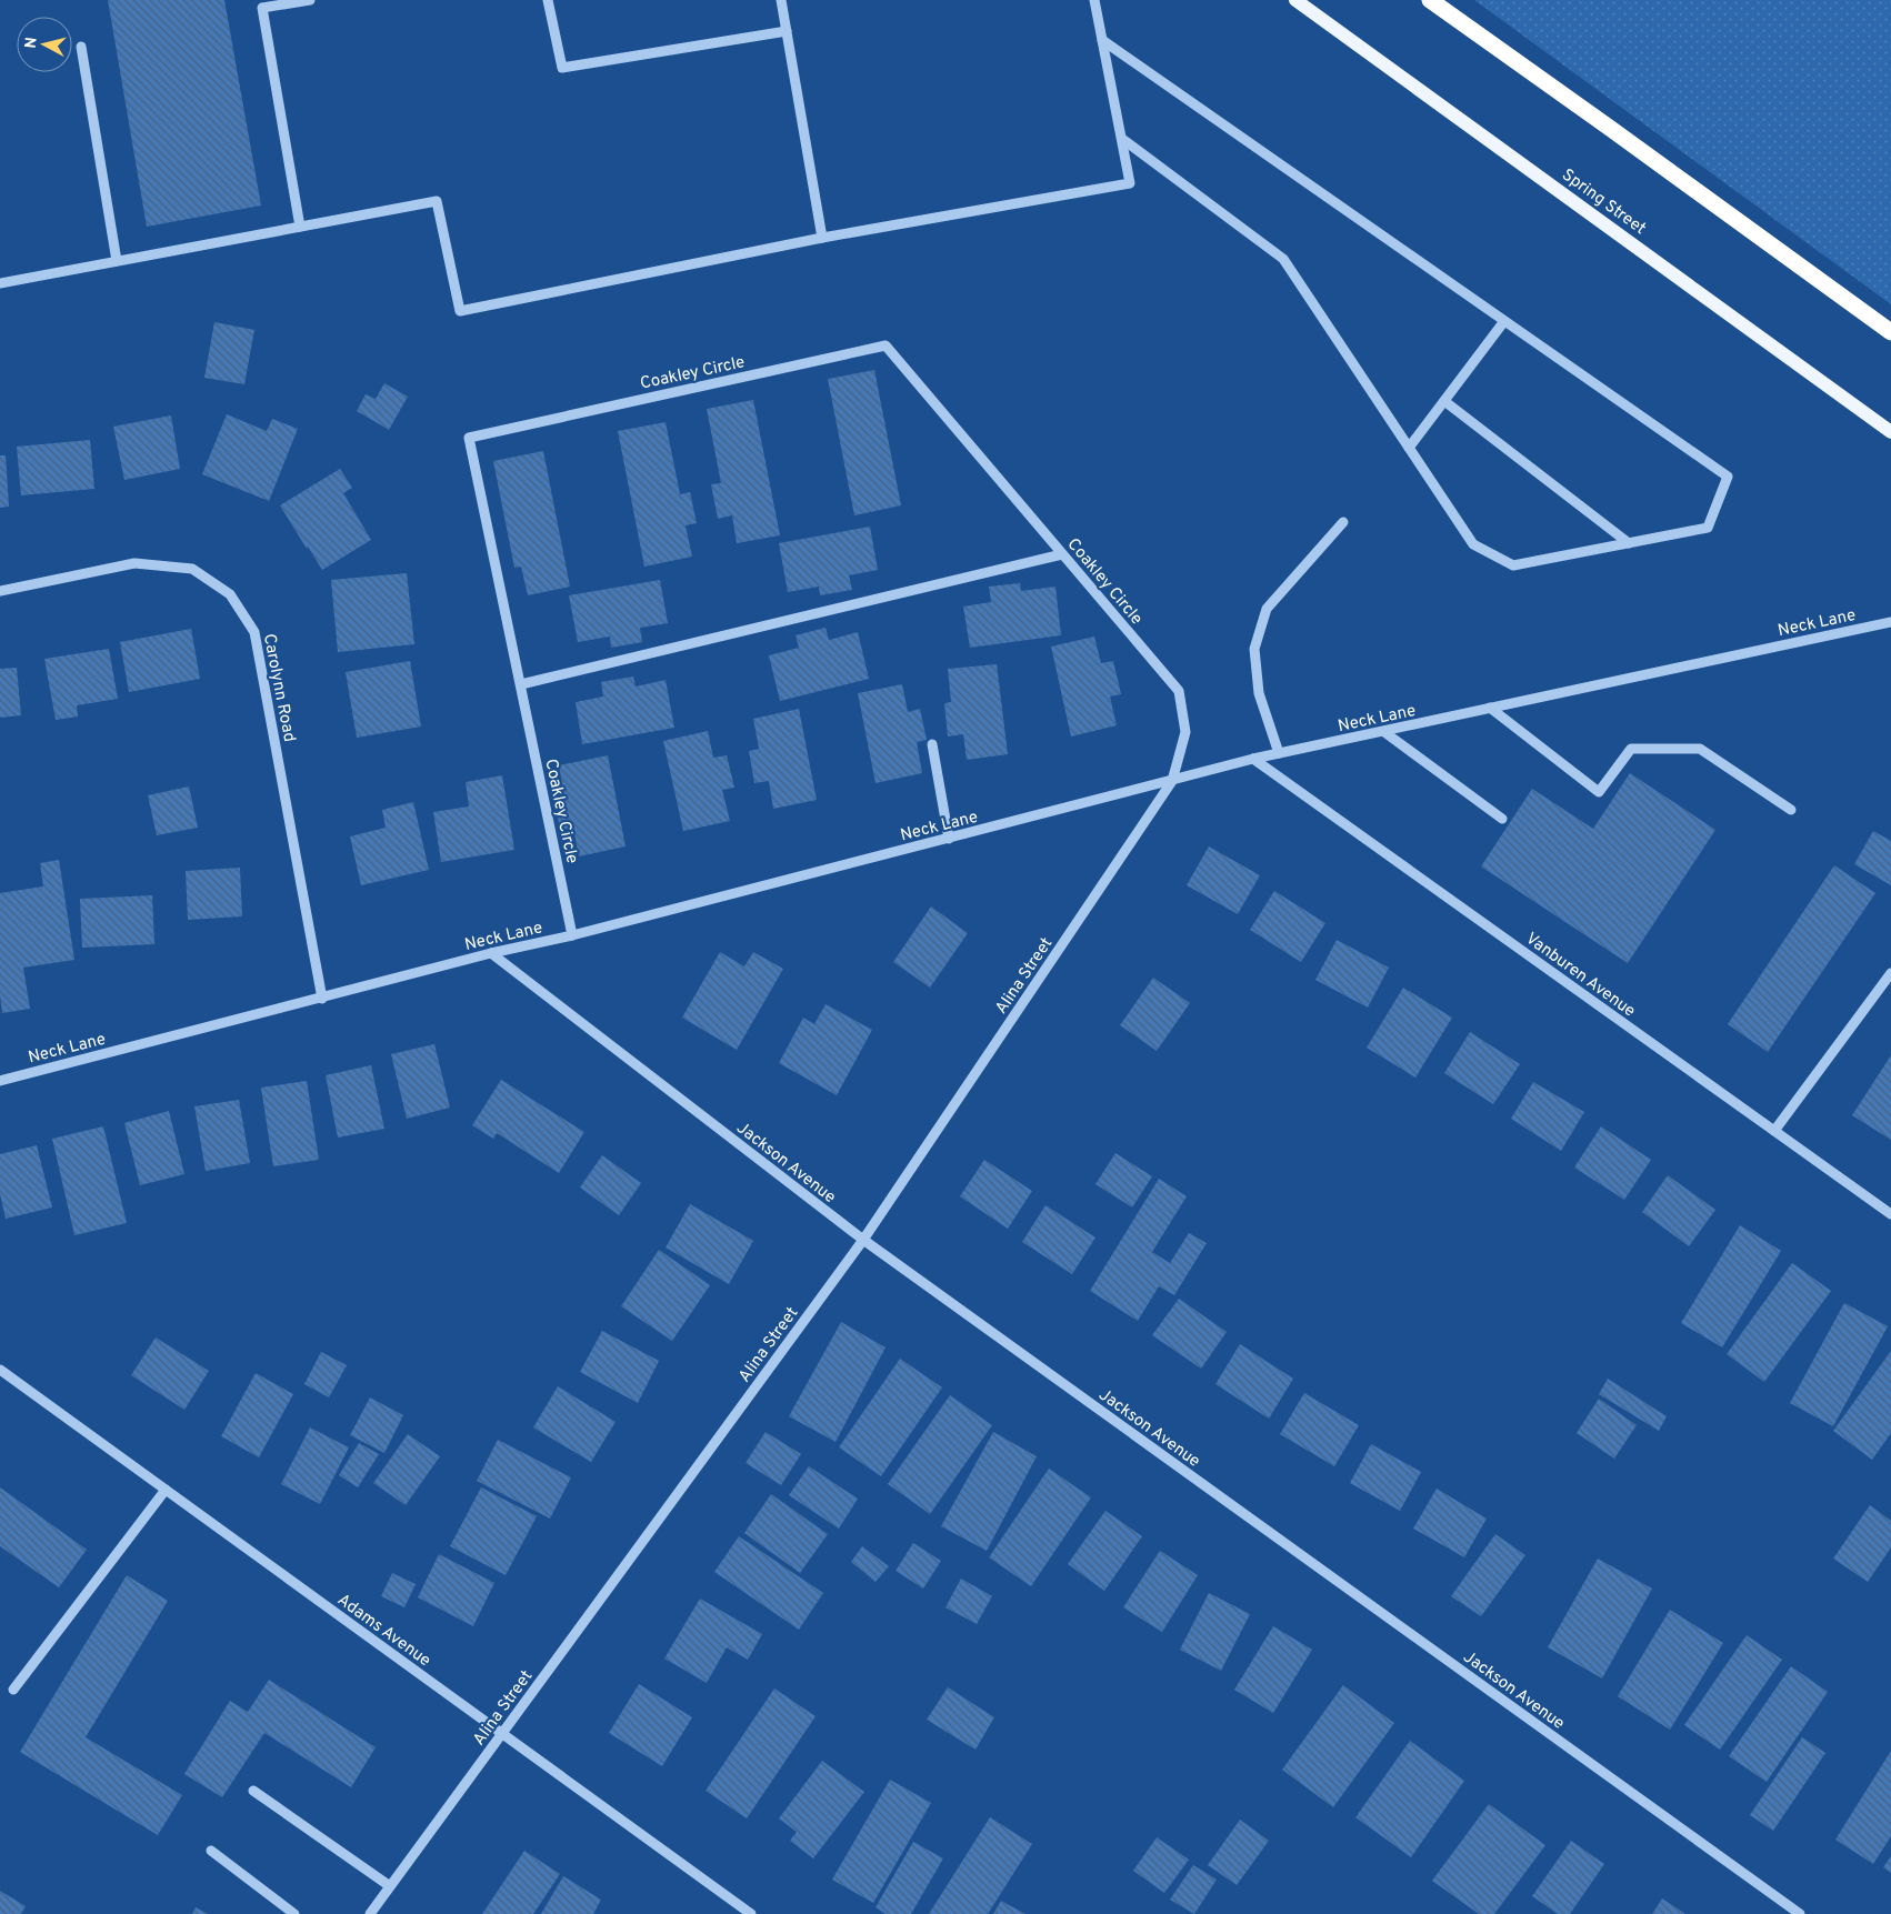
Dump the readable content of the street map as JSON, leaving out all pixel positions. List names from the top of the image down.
{
  "streets": {
    "main road": ["Spring Street"],
    "street": [
      "Coakley Circle",
      "Neck Lane",
      "Carolynn Road",
      "Vanburen Avenue",
      "Alina Street",
      "Jackson Avenue",
      "Adams Avenue"
    ]
  },
  "crossings": [
    ["Coakley Circle", "Neck Lane"],
    ["Coakley Circle", "Alina Street"],
    ["Neck Lane", "Carolynn Road"],
    ["Neck Lane", "Vanburen Avenue"],
    ["Neck Lane", "Alina Street"],
    ["Neck Lane", "Jackson Avenue"],
    ["Alina Street", "Jackson Avenue"],
    ["Alina Street", "Adams Avenue"]
  ],
  "north": "left"
}
